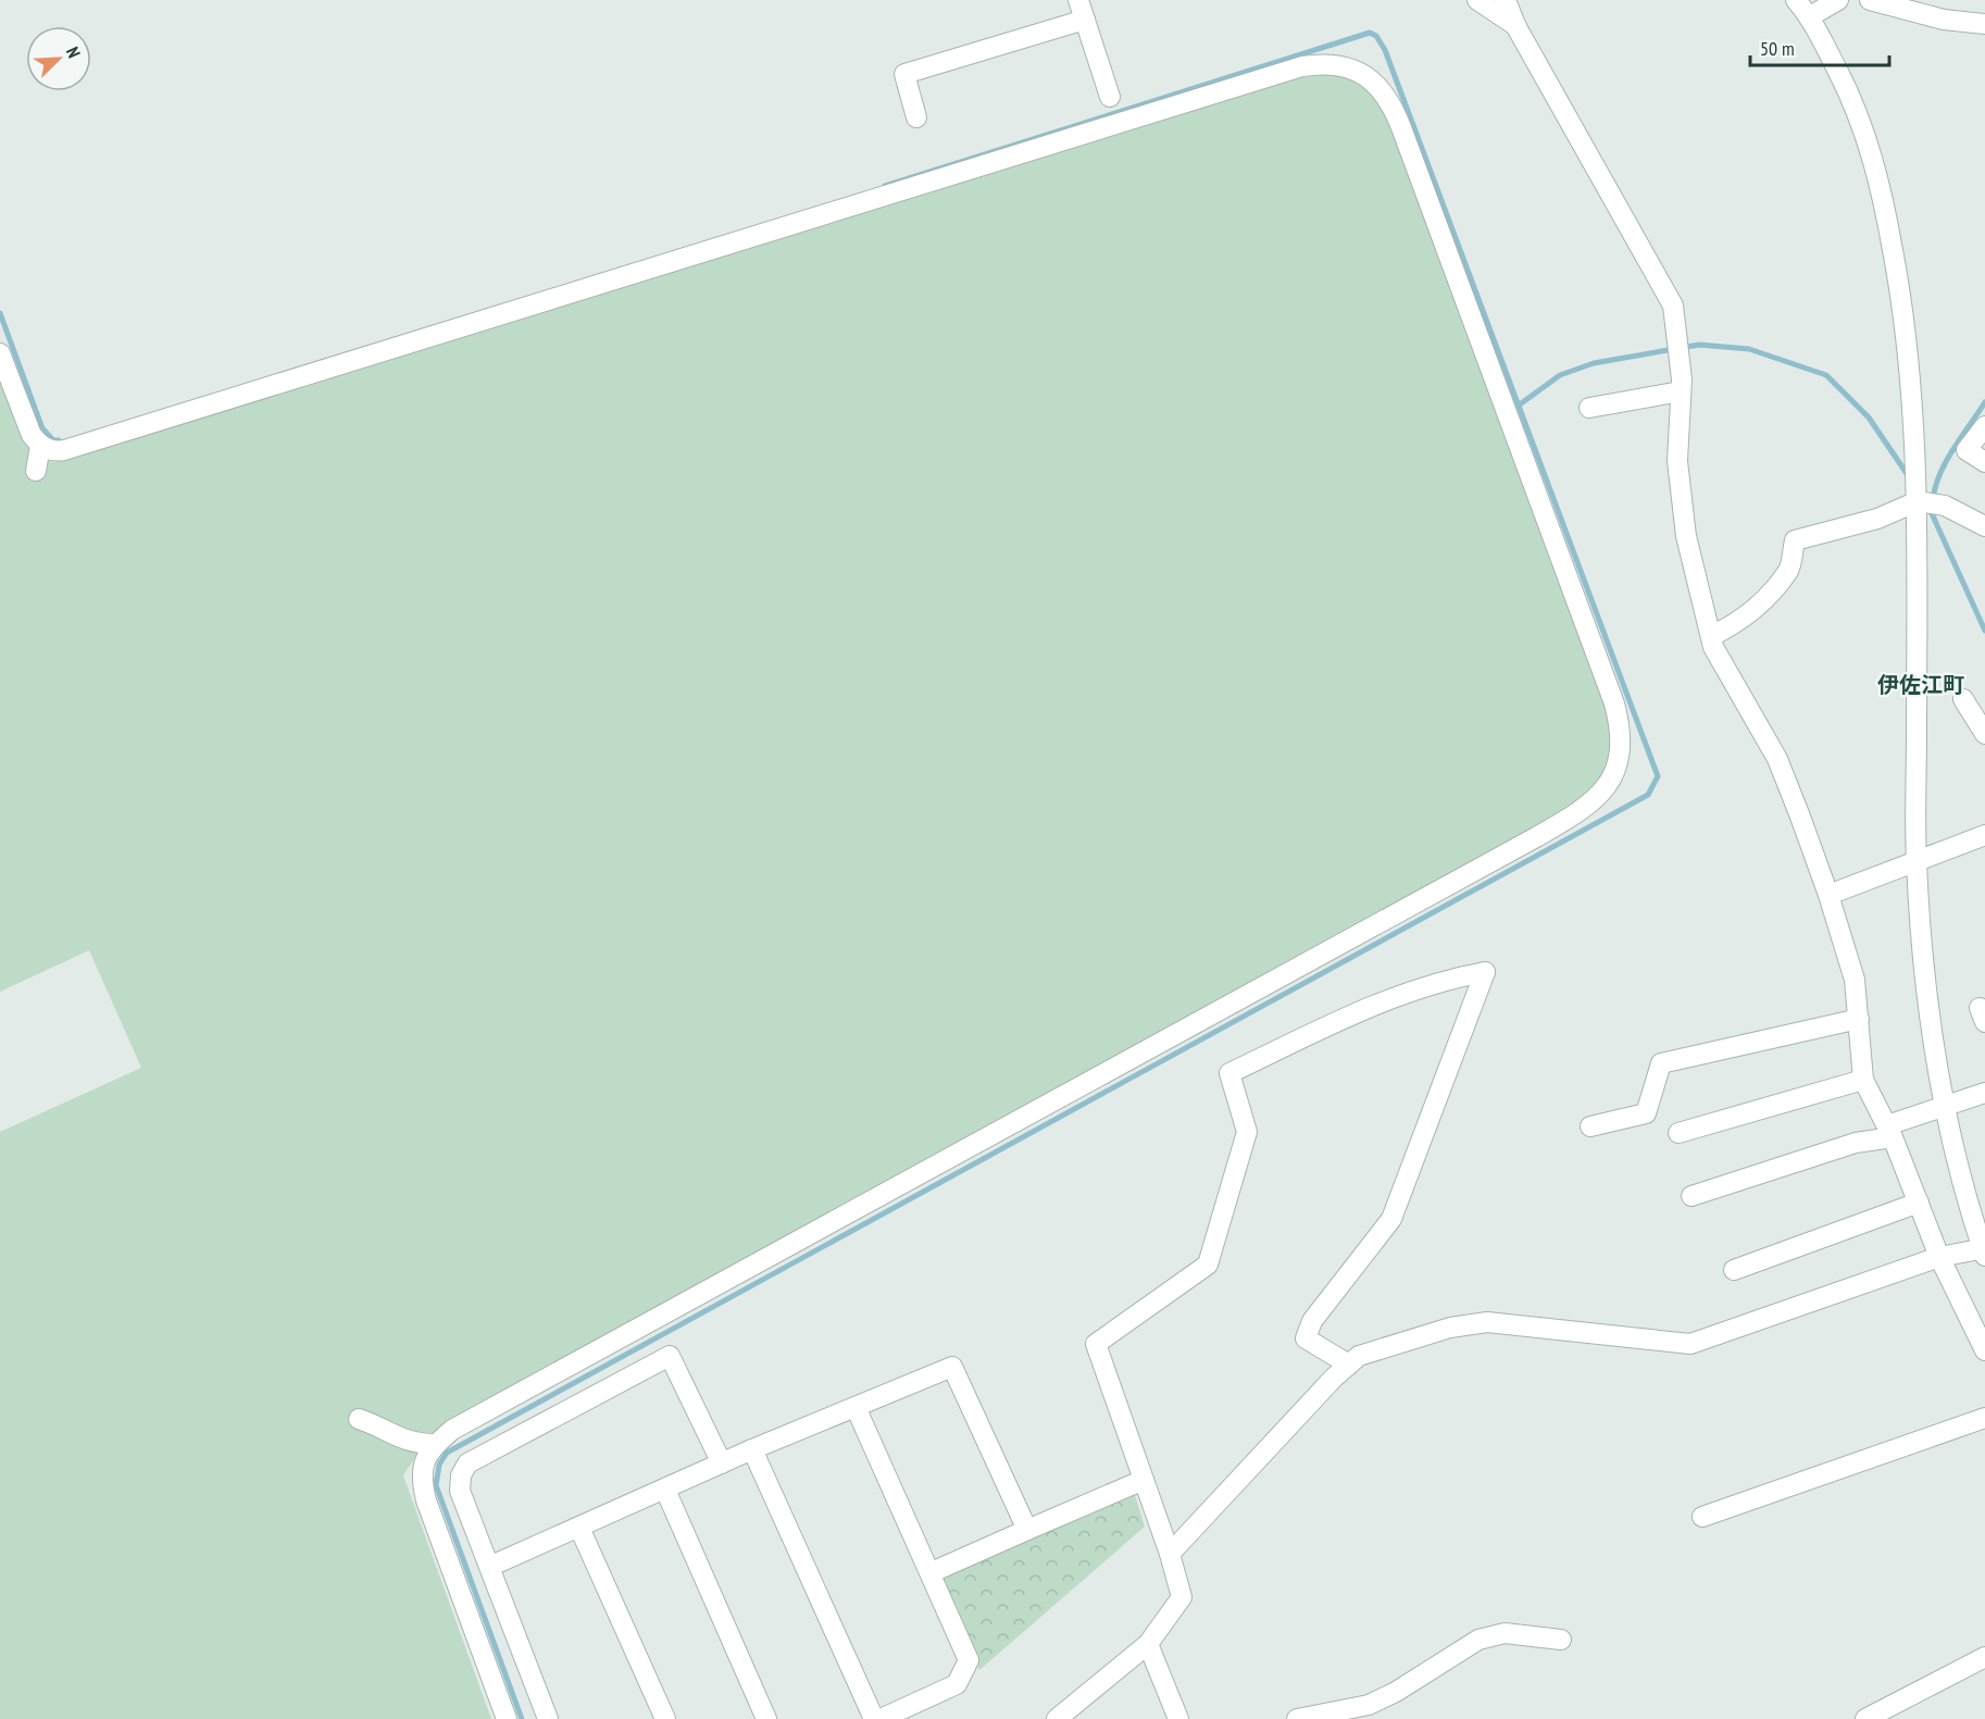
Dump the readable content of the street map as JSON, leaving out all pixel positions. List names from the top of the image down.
{
  "districts": ["伊佐江町"],
  "scale_bar": "50 m",
  "north": "top right"
}
